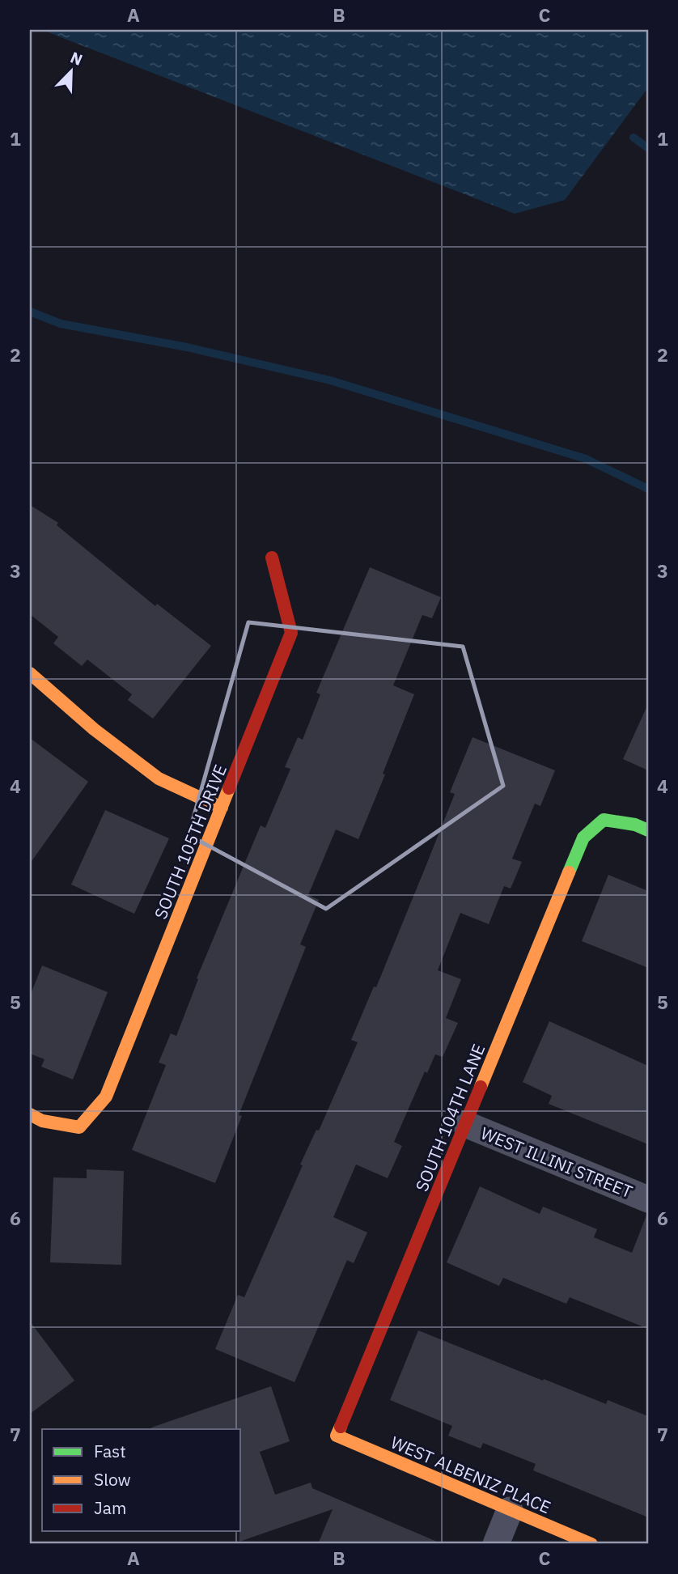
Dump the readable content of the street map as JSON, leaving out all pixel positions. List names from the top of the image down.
{
  "streets": {
    "street": [
      "SOUTH 105TH DRIVE",
      "SOUTH 104TH LANE",
      "WEST ILLINI STREET",
      "WEST ALBENIZ PLACE"
    ]
  },
  "crossings": [
    ["SOUTH 104TH LANE", "WEST ILLINI STREET"],
    ["SOUTH 104TH LANE", "WEST ALBENIZ PLACE"]
  ],
  "legend": ["Fast", "Slow", "Jam"],
  "north": "top right",
  "grid": {
    "columns": ["A", "B", "C"],
    "rows": [
      "1",
      "2",
      "3",
      "4",
      "5",
      "6",
      "7"
    ]
  }
}
